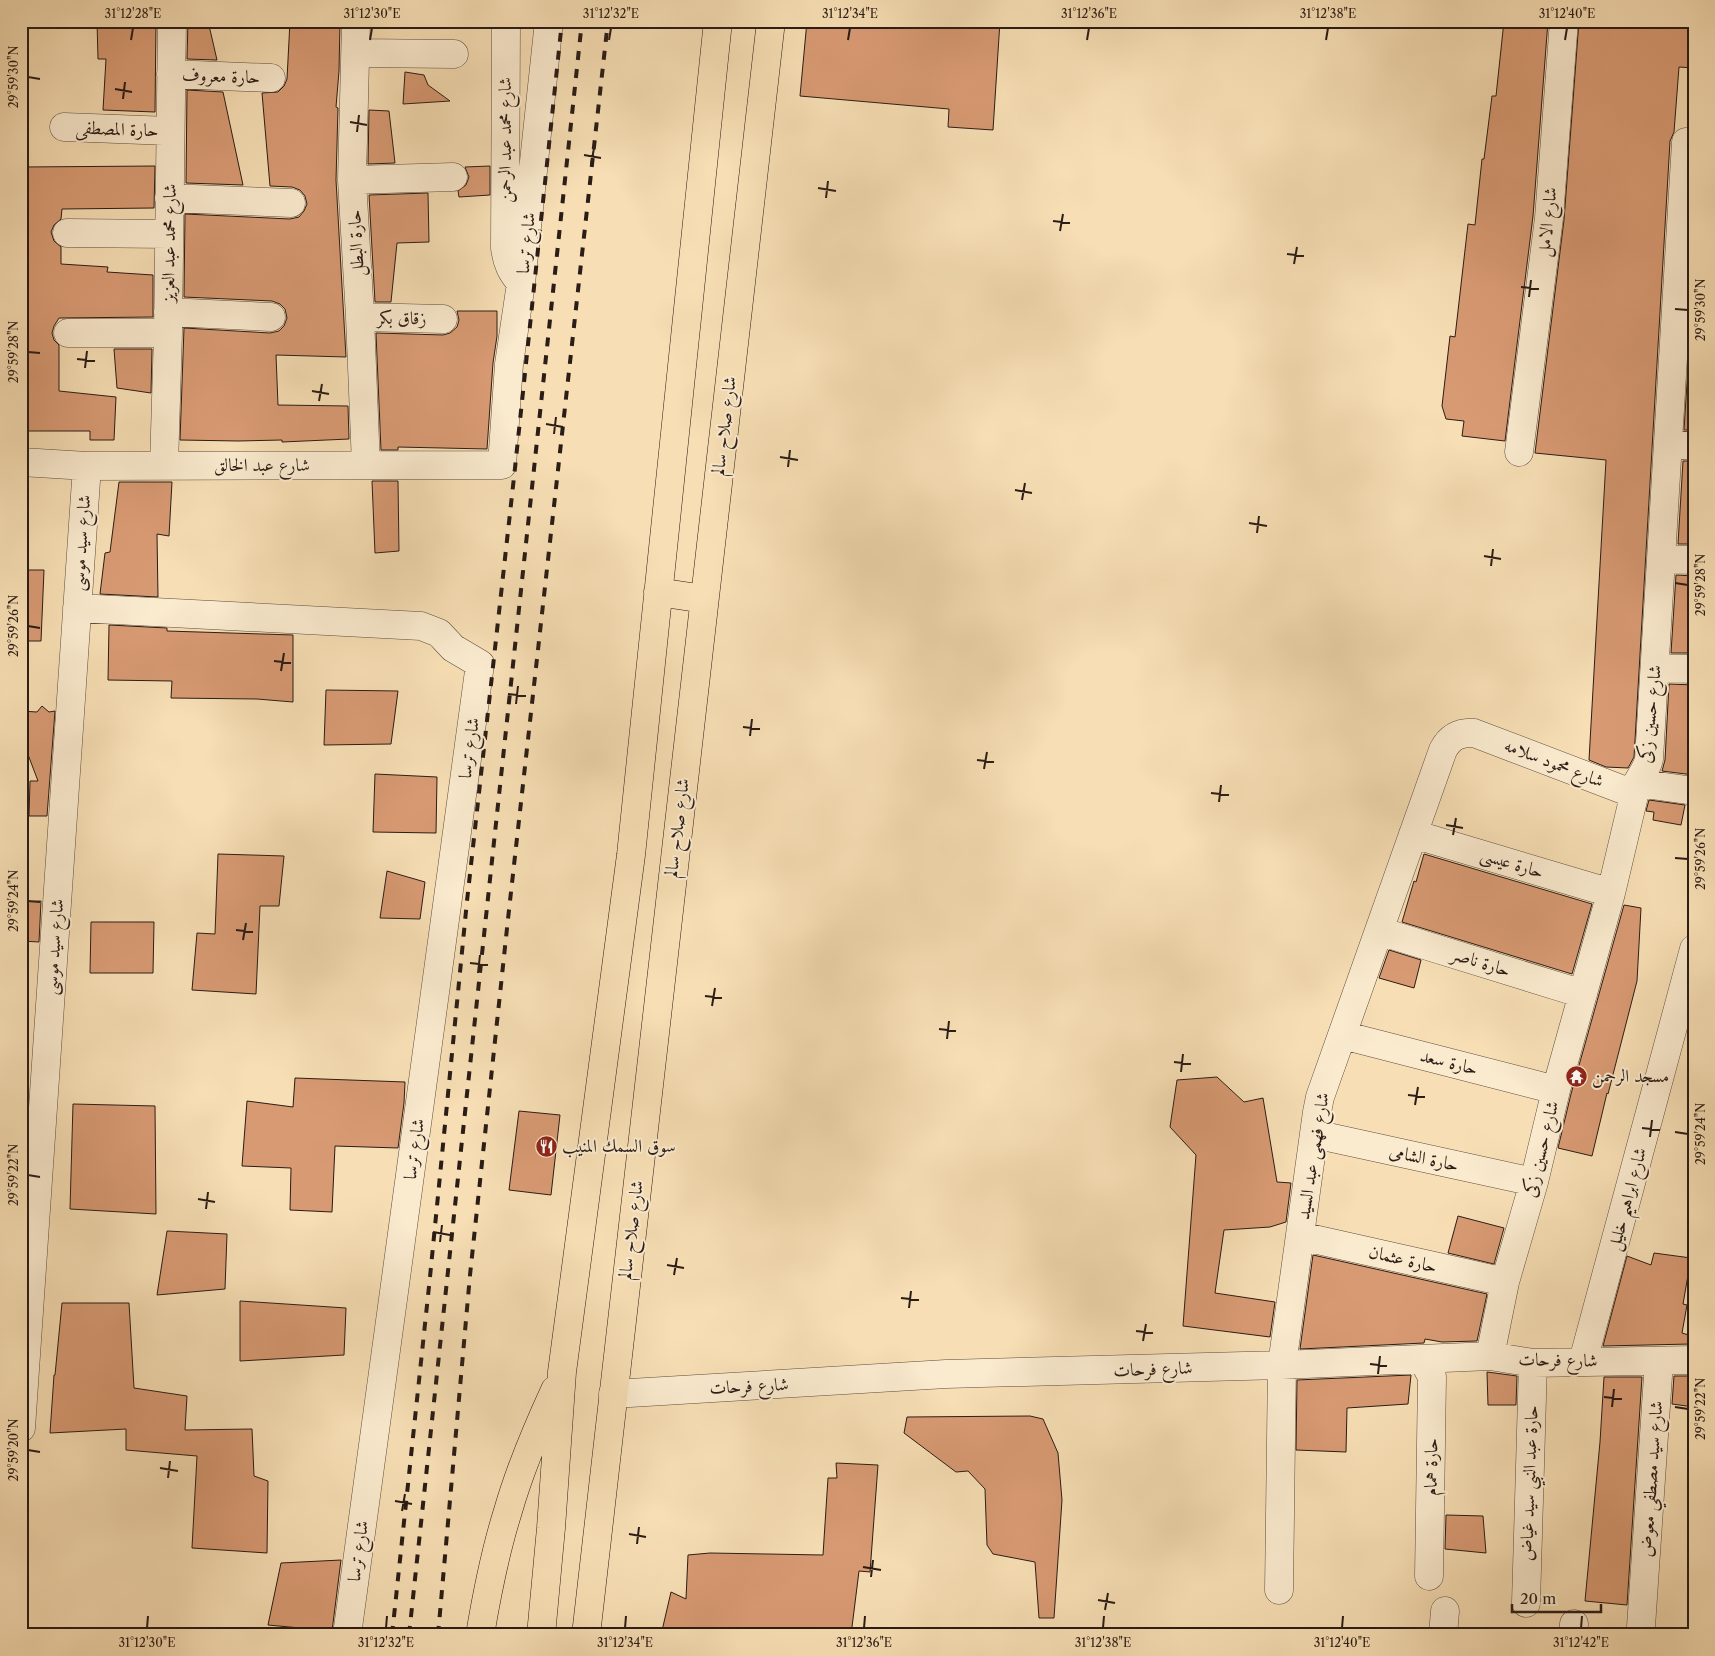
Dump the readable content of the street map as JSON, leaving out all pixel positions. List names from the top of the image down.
{
  "streets": {
    "highway": ["شارع صلاح سالم"],
    "street": [
      "حارة معروف",
      "حارة المصطفى",
      "شارع محمد عبد الرحمن",
      "شارع الامل",
      "شارع محمد عبد العزيز",
      "حارة البطل",
      "شارع ترسا",
      "زقاق بكر",
      "شارع عبد الخالق",
      "شارع سيد موسى",
      "شارع حسين زكى",
      "شارع محمود سلامه",
      "حارة عيسى",
      "حارة ناصر",
      "حارة سعد",
      "شارع فهمى عبد السيد",
      "حارة الشامى",
      "شارع ابراهيم خليل",
      "حارة عثمان",
      "شارع فرحات",
      "حارة همام",
      "شارع سيد مصطفي معوض",
      "حارة عبد النبي سيد غياض"
    ]
  },
  "crossings": [
    ["حارة معروف", "شارع محمد عبد العزيز"],
    ["حارة المصطفى", "شارع محمد عبد العزيز"],
    ["شارع محمد عبد الرحمن", "شارع ترسا"],
    ["شارع محمد عبد العزيز", "شارع عبد الخالق"],
    ["حارة البطل", "زقاق بكر"],
    ["حارة البطل", "شارع عبد الخالق"],
    ["شارع ترسا", "شارع عبد الخالق"],
    ["شارع ترسا", "شارع سيد موسى"],
    ["شارع صلاح سالم", "شارع فرحات"],
    ["شارع عبد الخالق", "شارع سيد موسى"],
    ["شارع حسين زكى", "شارع محمود سلامه"],
    ["شارع حسين زكى", "حارة عيسى"],
    ["شارع حسين زكى", "حارة ناصر"],
    ["شارع حسين زكى", "حارة سعد"],
    ["شارع حسين زكى", "حارة الشامى"],
    ["شارع حسين زكى", "حارة عثمان"],
    ["شارع حسين زكى", "شارع فرحات"],
    ["شارع محمود سلامه", "شارع فهمى عبد السيد"],
    ["حارة عيسى", "شارع فهمى عبد السيد"],
    ["حارة ناصر", "شارع فهمى عبد السيد"],
    ["حارة سعد", "شارع فهمى عبد السيد"],
    ["شارع فهمى عبد السيد", "حارة الشامى"],
    ["شارع فهمى عبد السيد", "حارة عثمان"],
    ["شارع فهمى عبد السيد", "شارع فرحات"],
    ["شارع ابراهيم خليل", "شارع فرحات"],
    ["شارع فرحات", "حارة همام"],
    ["شارع فرحات", "شارع سيد مصطفي معوض"],
    ["شارع فرحات", "حارة عبد النبي سيد غياض"]
  ],
  "places": {
    "temple": ["مسجد الرحمن"],
    "restaurant": ["سوق السمك المنيب"]
  },
  "scale_bar": "20 m",
  "coordinates": [
    "31°12'28\"E",
    "31°12'30\"E",
    "31°12'32\"E",
    "31°12'34\"E",
    "31°12'36\"E",
    "31°12'38\"E",
    "31°12'40\"E",
    "29°59'30\"N",
    "29°59'28\"N",
    "29°59'26\"N",
    "29°59'24\"N",
    "29°59'22\"N",
    "29°59'20\"N",
    "31°12'42\"E"
  ]
}
